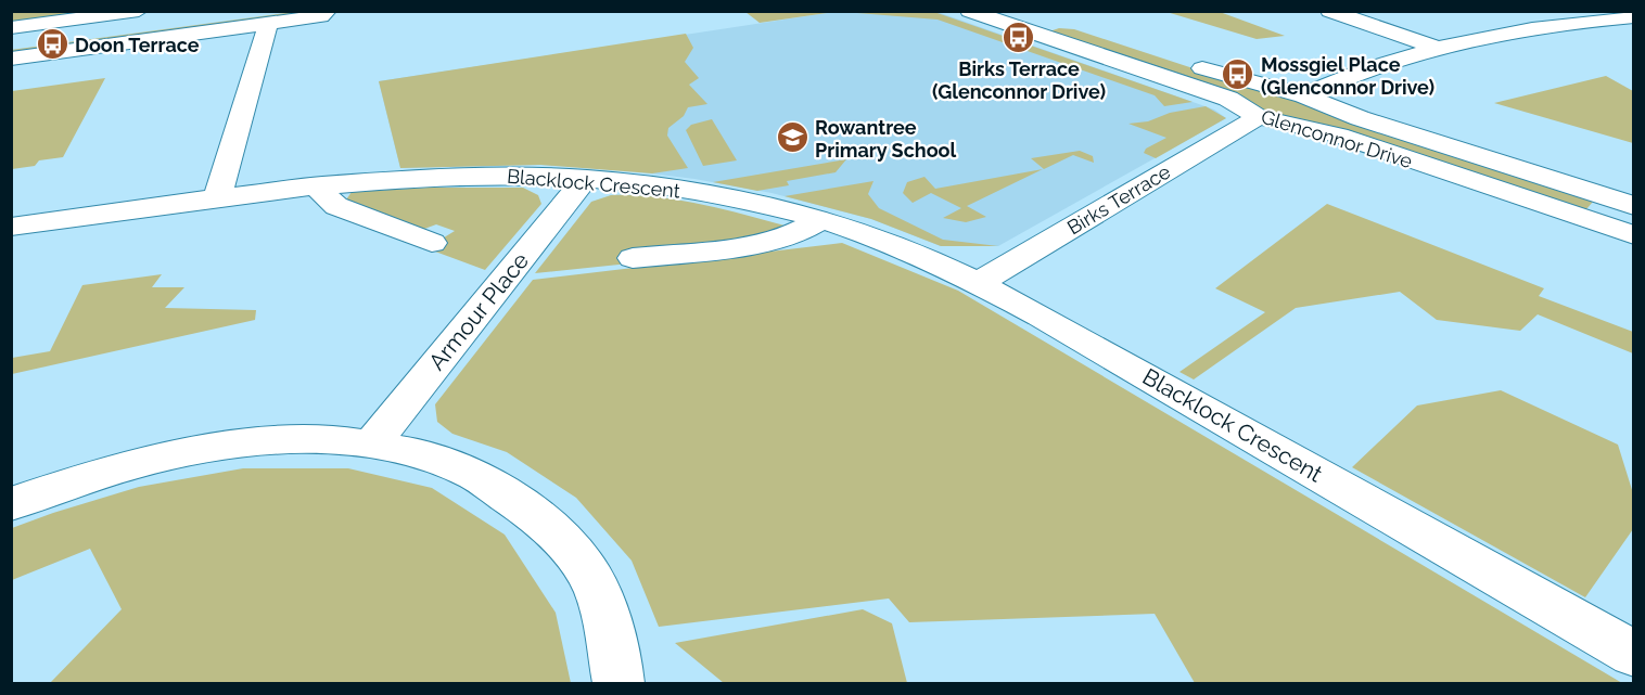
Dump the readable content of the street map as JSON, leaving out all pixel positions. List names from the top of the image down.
{
  "streets": {
    "street": [
      "Glenconnor Drive",
      "Blacklock Crescent",
      "Birks Terrace",
      "Armour Place"
    ]
  },
  "crossings": [
    ["Glenconnor Drive", "Birks Terrace"],
    ["Blacklock Crescent", "Birks Terrace"],
    ["Blacklock Crescent", "Armour Place"]
  ],
  "places": {
    "bus stop": ["Birks Terrace (Glenconnor Drive)", "Doon Terrace", "Mossgiel Place (Glenconnor Drive)"],
    "school or university": ["Rowantree Primary School"]
  }
}
